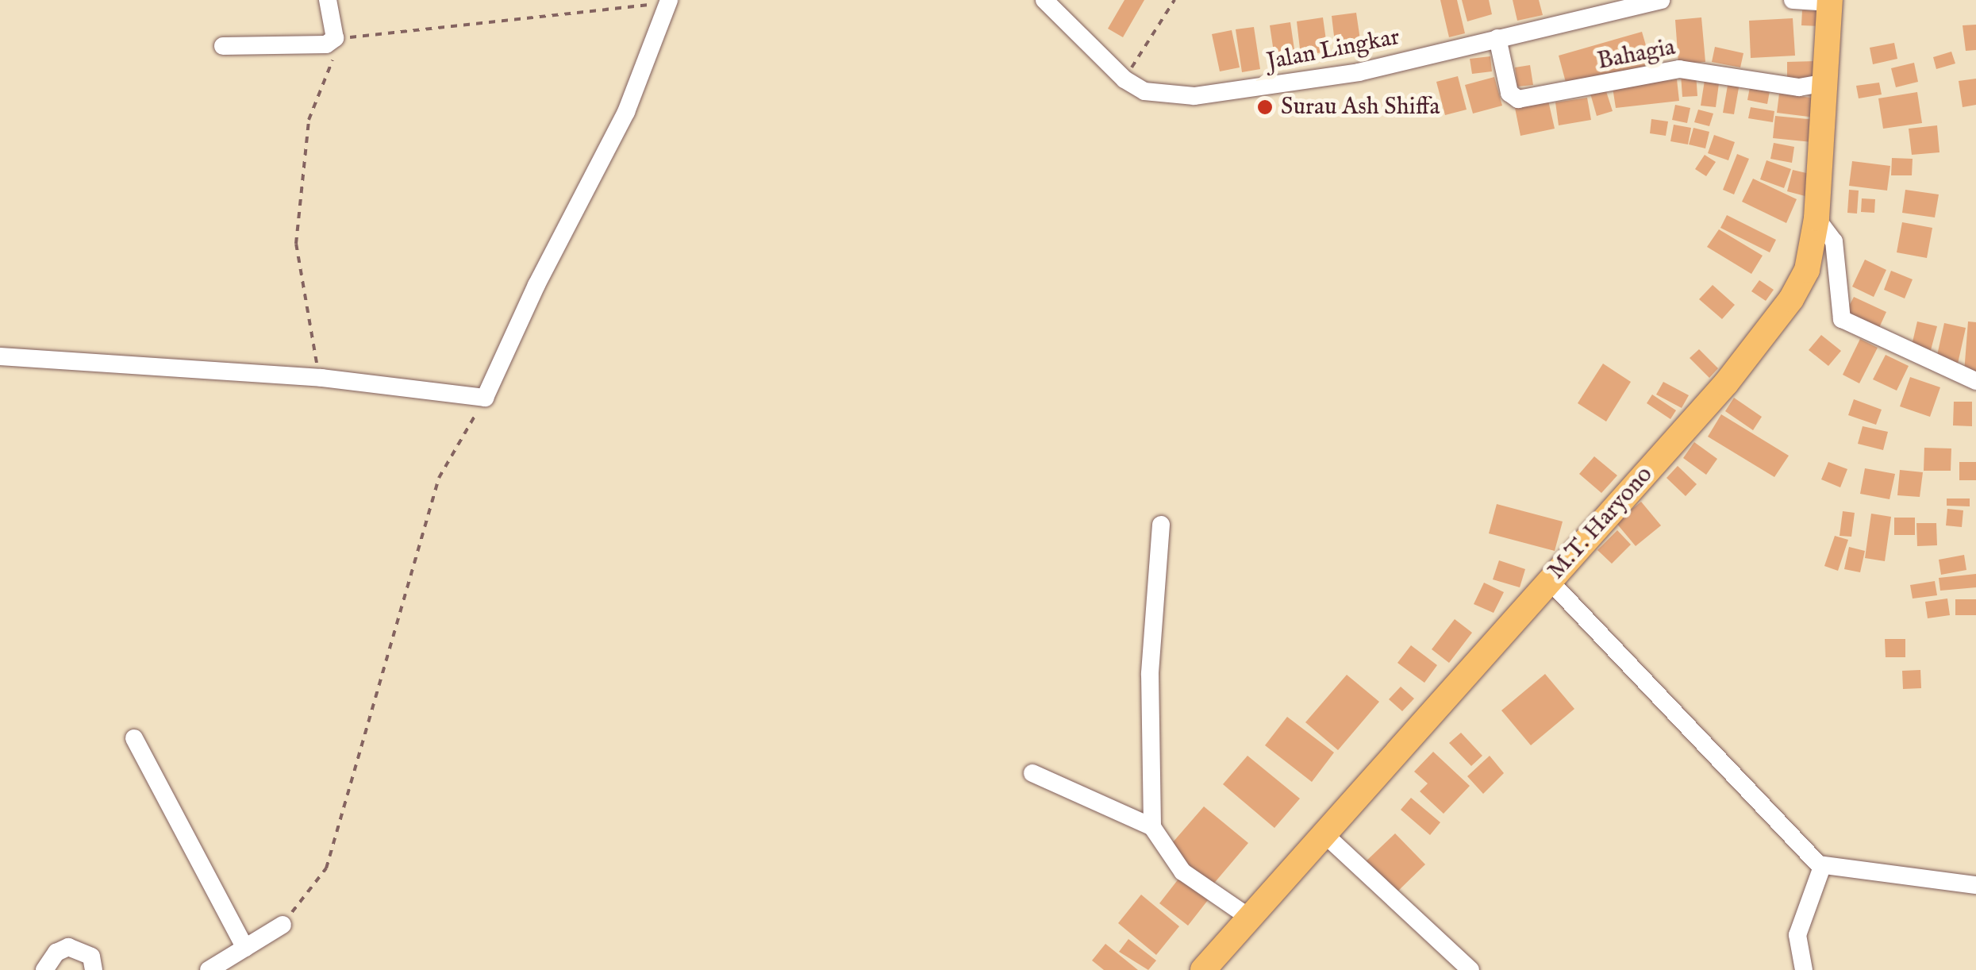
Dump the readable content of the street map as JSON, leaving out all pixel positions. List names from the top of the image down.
{
  "streets": {
    "highway": ["M.T. Haryono"],
    "street": ["Jalan Lingkar", "Bahagia"]
  },
  "crossings": [
    ["Jalan Lingkar", "Bahagia"],
    ["Bahagia", "M.T. Haryono"]
  ],
  "places": ["Surau Ash Shiffa"]
}
